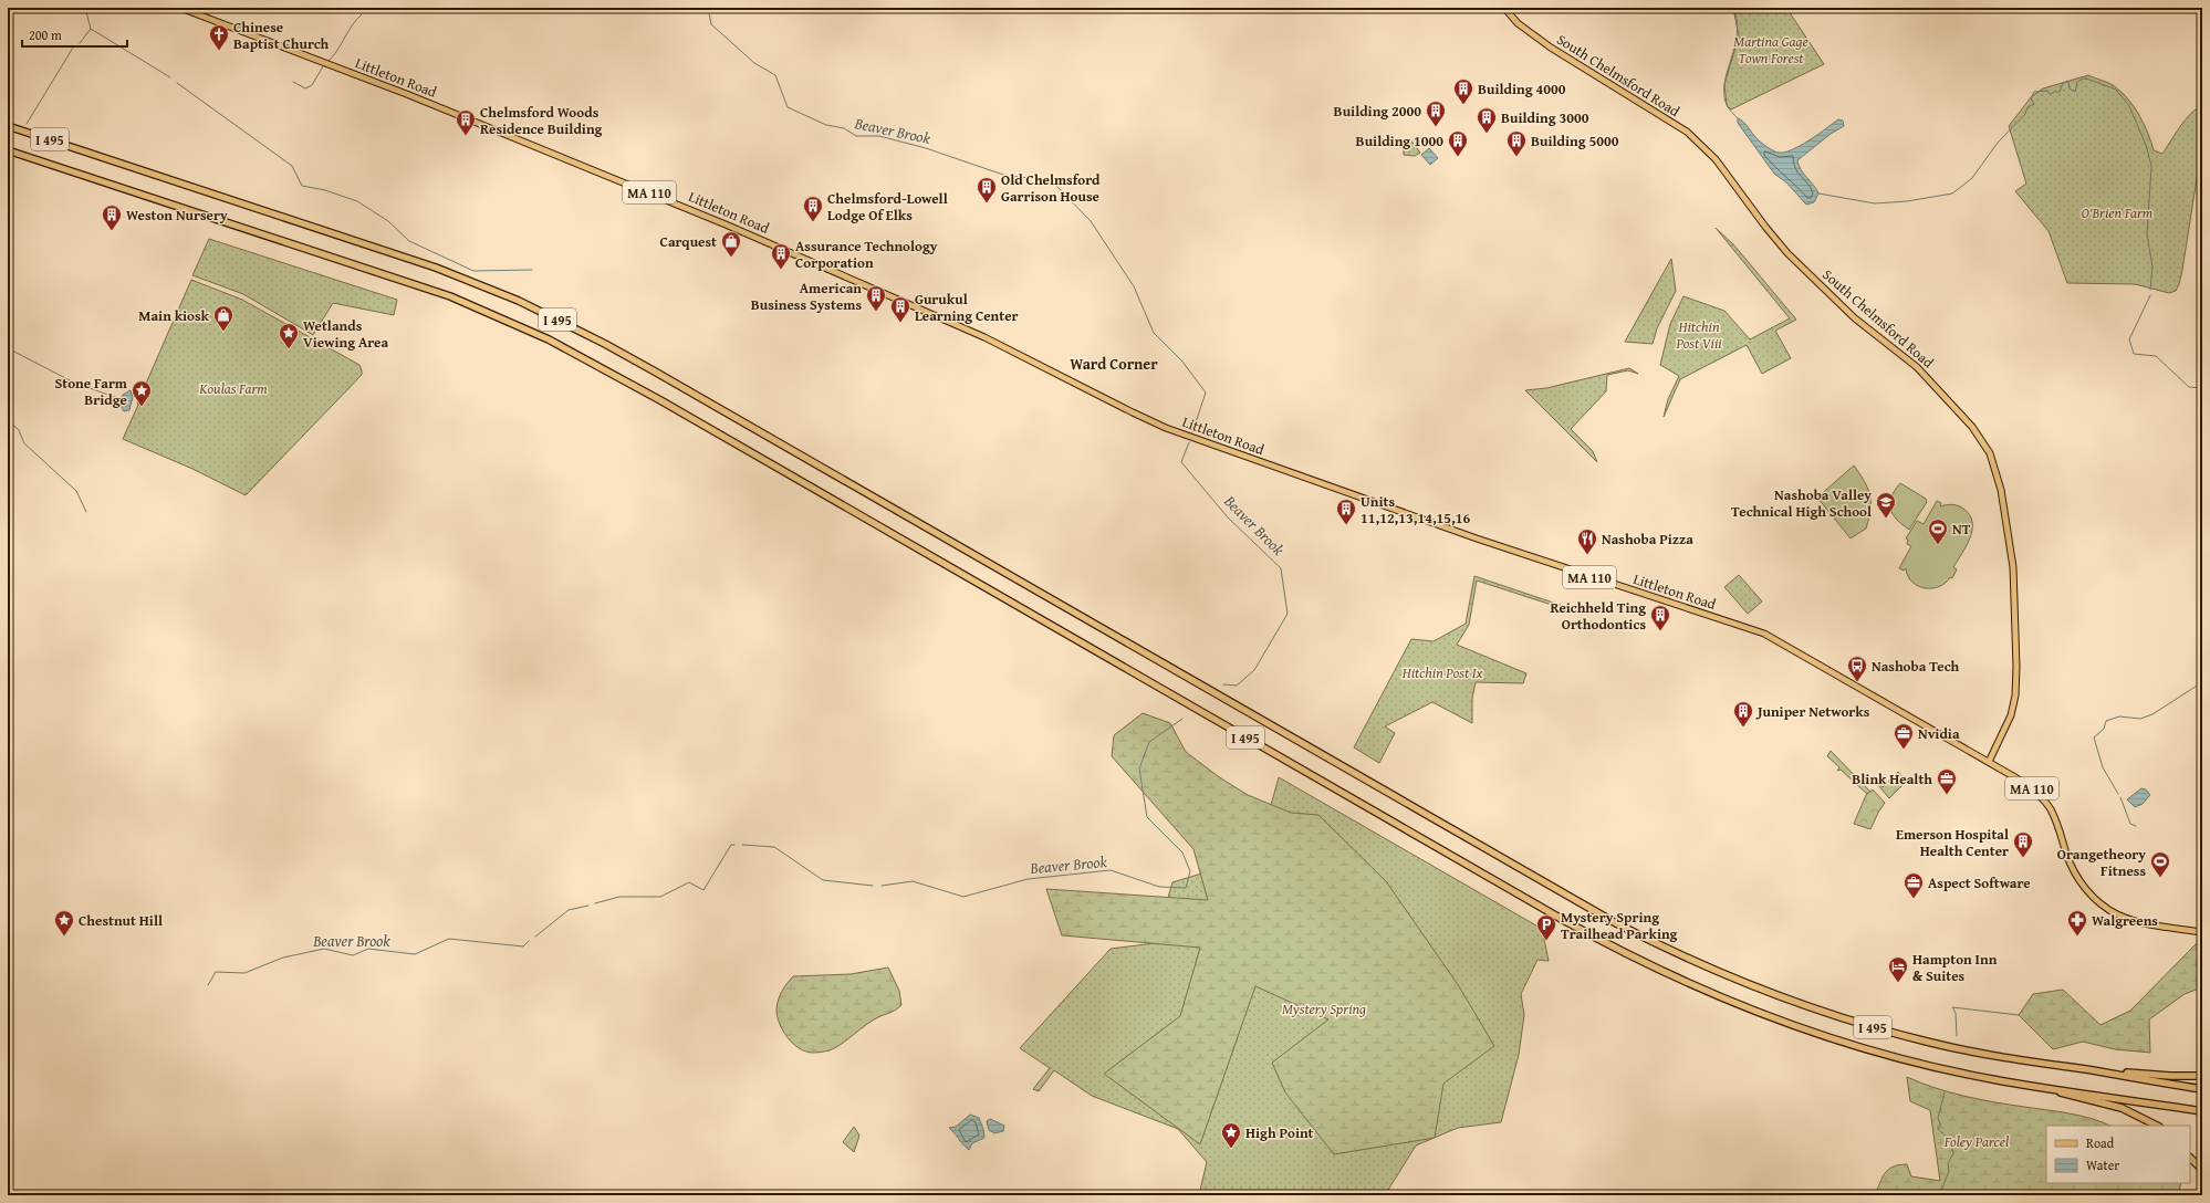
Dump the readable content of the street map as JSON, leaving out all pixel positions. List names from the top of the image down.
{
  "streets": {
    "highway": ["I 495"],
    "main road": ["South Chelmsford Road", "Littleton Road", "MA 110"]
  },
  "crossings": [
    ["South Chelmsford Road", "Littleton Road"]
  ],
  "districts": ["Ward Corner"],
  "water": ["Beaver Brook"],
  "parks": [
    "Martina Gage Town Forest",
    "O'Brien Farm",
    "Hitchin Post Viii",
    "Koulas Farm",
    "Hitchin Post Ix",
    "Mystery Spring",
    "Foley Parcel"
  ],
  "places": {
    "church": ["Chinese Baptist Church"],
    "building": [
      "Building 4000",
      "Building 2000",
      "Building 3000",
      "Chelmsford Woods Residence Building",
      "Building 1000",
      "Building 5000",
      "Old Chelmsford Garrison House",
      "Chelmsford-Lowell Lodge Of Elks",
      "Weston Nursery",
      "Assurance Technology Corporation",
      "American Business Systems",
      "Gurukul Learning Center",
      "Units 11,12,13,14,15,16",
      "Reichheld Ting Orthodontics",
      "Juniper Networks",
      "Emerson Hospital Health Center"
    ],
    "shop": ["Carquest", "Main kiosk"],
    "place": [
      "Wetlands Viewing Area",
      "Stone Farm Bridge",
      "Chestnut Hill",
      "High Point"
    ],
    "school or university": ["Nashoba Valley Technical High School"],
    "sports": ["NT", "Orangetheory Fitness"],
    "restaurant": ["Nashoba Pizza"],
    "bus stop": ["Nashoba Tech"],
    "office": ["Nvidia", "Blink Health", "Aspect Software"],
    "pharmacy": ["Walgreens"],
    "parking": ["Mystery Spring Trailhead Parking"],
    "hotel": ["Hampton Inn & Suites"]
  },
  "legend": ["Road", "Water"],
  "scale_bar": "200 m"
}
